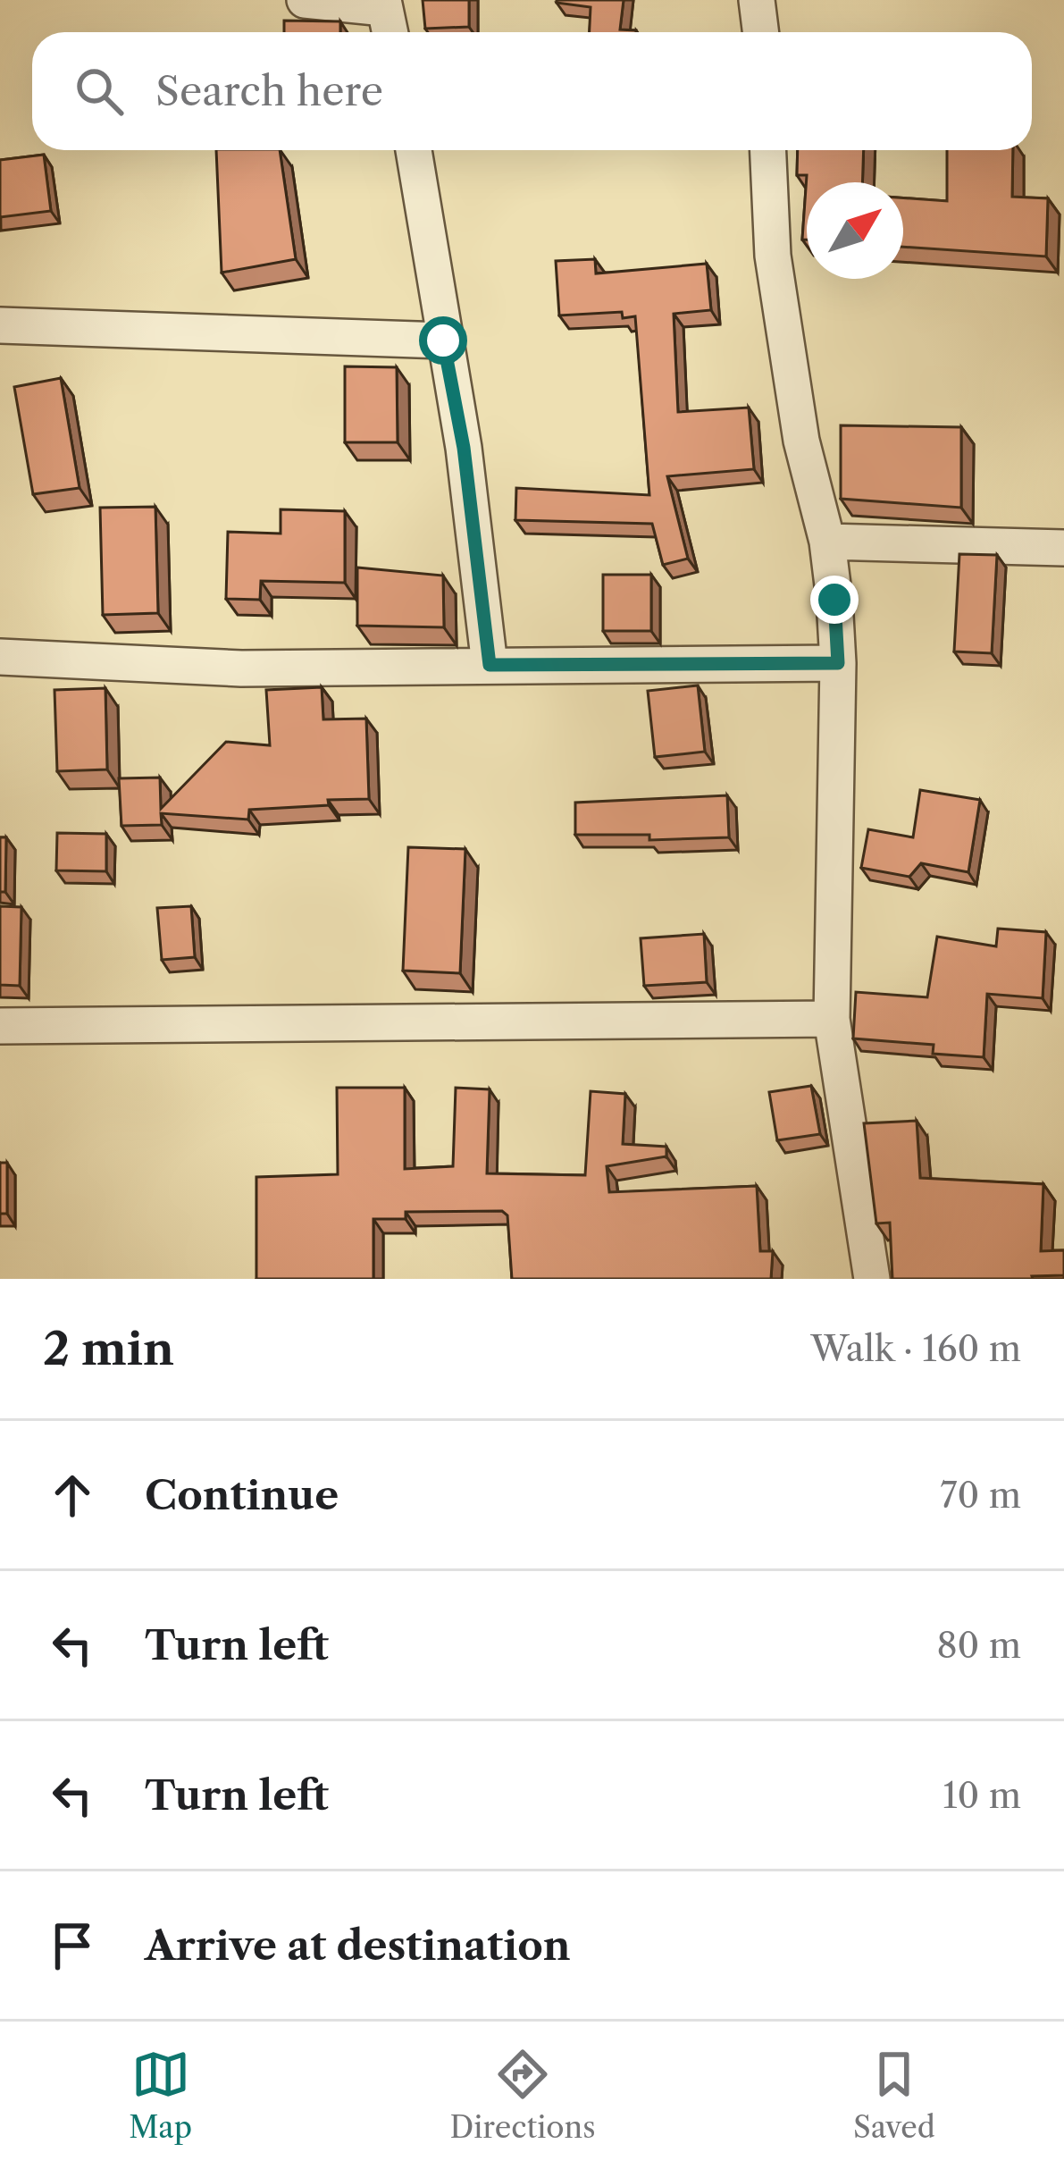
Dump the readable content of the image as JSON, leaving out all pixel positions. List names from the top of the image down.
{
  "north": "top right",
  "page": {
    "search": "Search here",
    "heading": ["2 min", "Walk · 160 m"],
    "list": [
      ["Continue", "70 m"],
      ["Turn left", "80 m"],
      ["Turn left", "10 m"],
      "Arrive at destination"
    ],
    "nav": ["Map", "Directions", "Saved"]
  }
}
